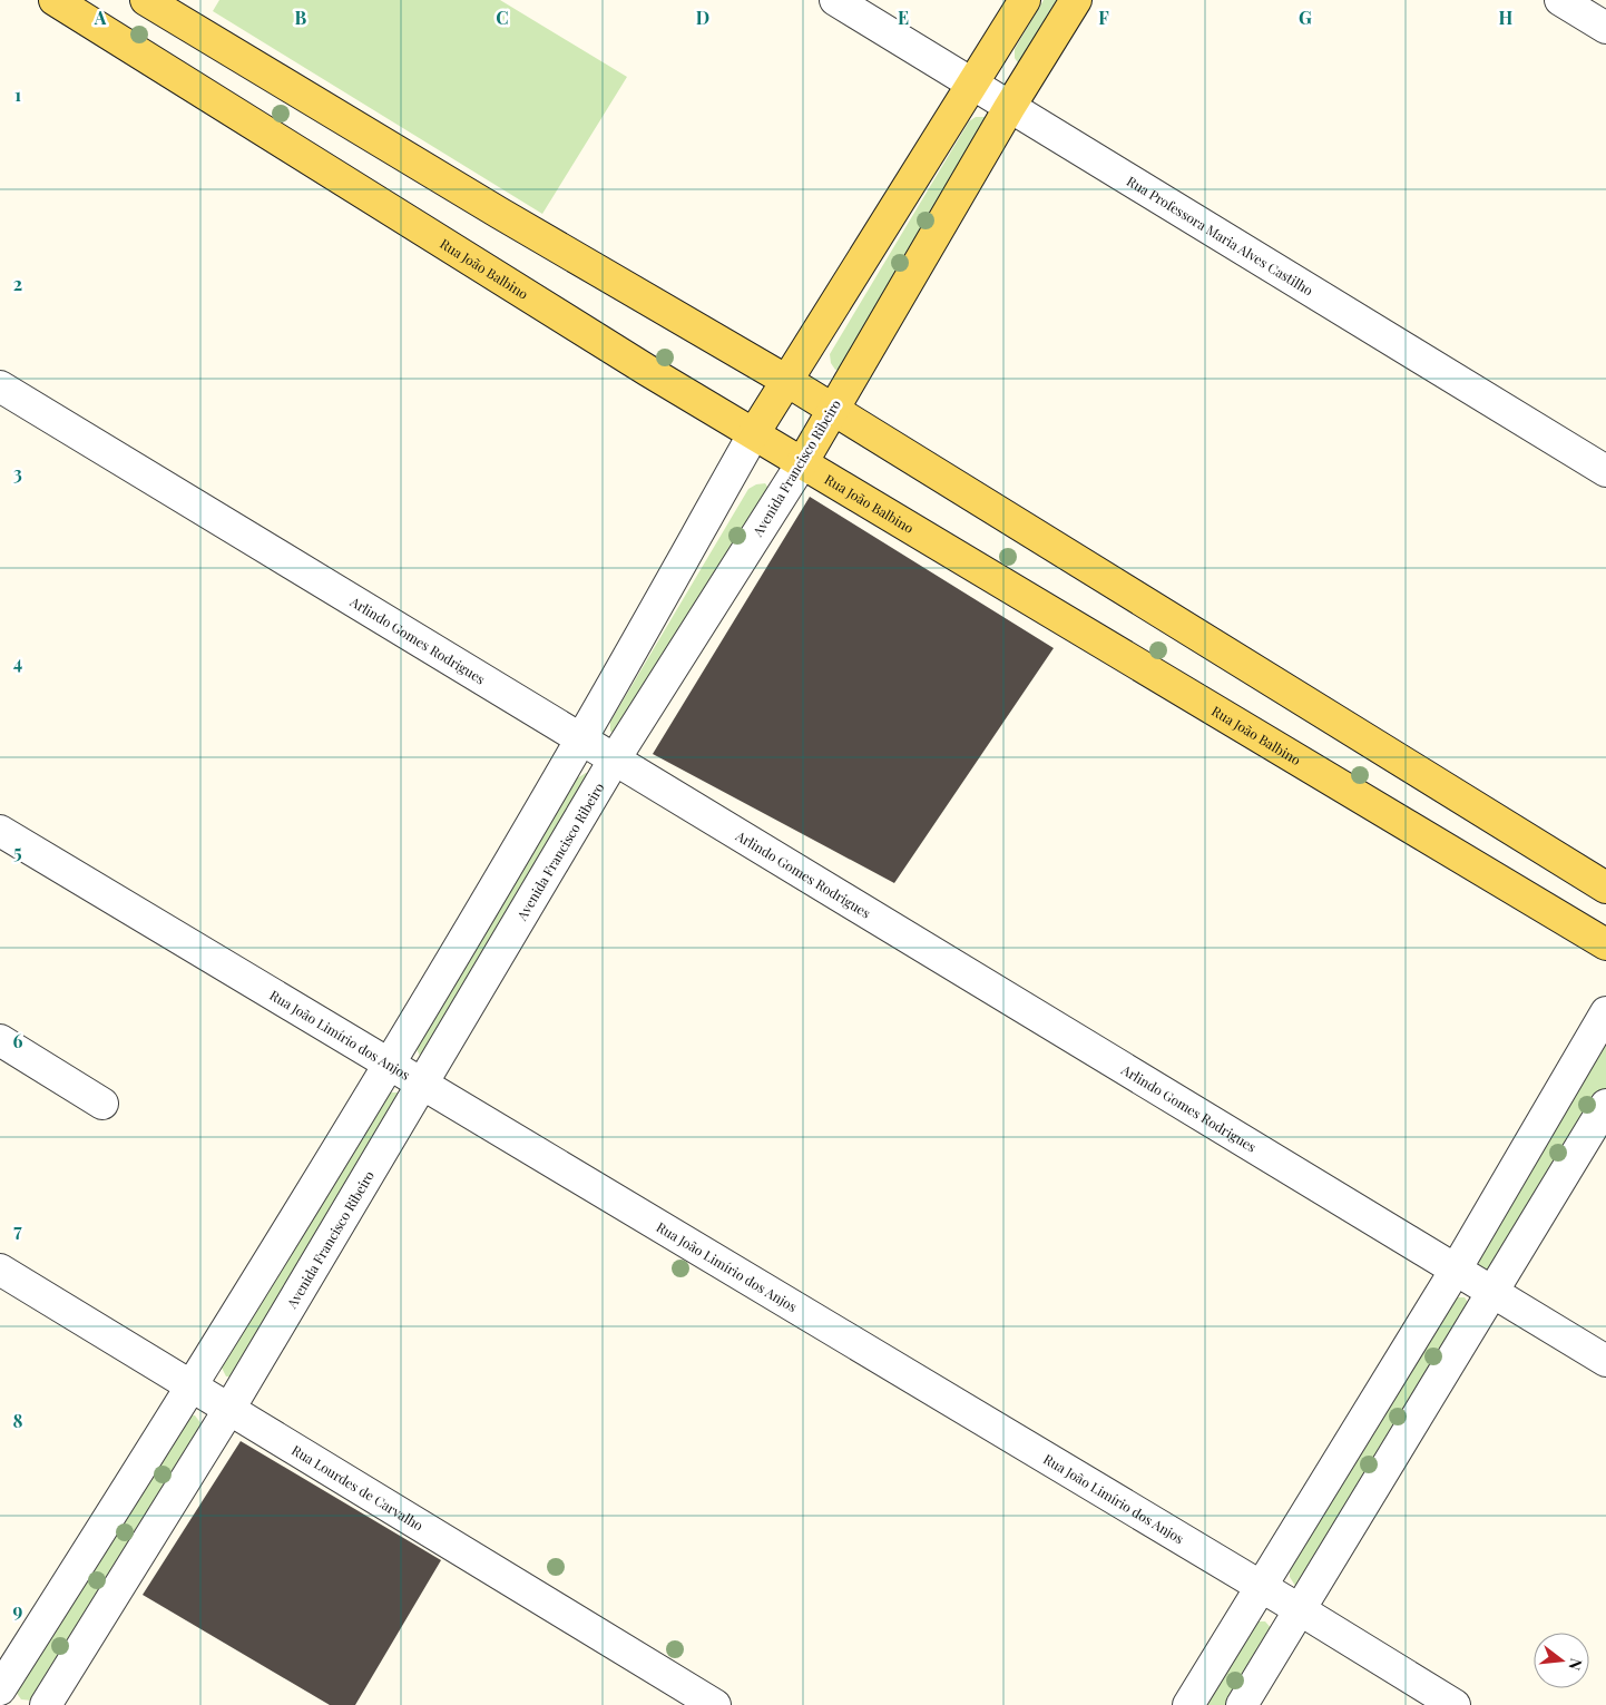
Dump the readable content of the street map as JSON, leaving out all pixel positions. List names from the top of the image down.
{
  "streets": {
    "main road": ["Rua João Balbino", "Avenida Francisco Ribeiro"],
    "street": [
      "Rua Professora Maria Alves Castilho",
      "Arlindo Gomes Rodrigues",
      "Rua João Limírio dos Anjos",
      "Rua Lourdes de Carvalho"
    ]
  },
  "crossings": [
    ["Rua Professora Maria Alves Castilho", "Avenida Francisco Ribeiro"],
    ["Rua João Balbino", "Avenida Francisco Ribeiro"],
    ["Avenida Francisco Ribeiro", "Arlindo Gomes Rodrigues"],
    ["Avenida Francisco Ribeiro", "Rua João Limírio dos Anjos"],
    ["Avenida Francisco Ribeiro", "Rua Lourdes de Carvalho"]
  ],
  "north": "right",
  "grid": {
    "columns": [
      "A",
      "B",
      "C",
      "D",
      "E",
      "F",
      "G",
      "H"
    ],
    "rows": [
      "1",
      "2",
      "3",
      "4",
      "5",
      "6",
      "7",
      "8",
      "9"
    ]
  }
}
